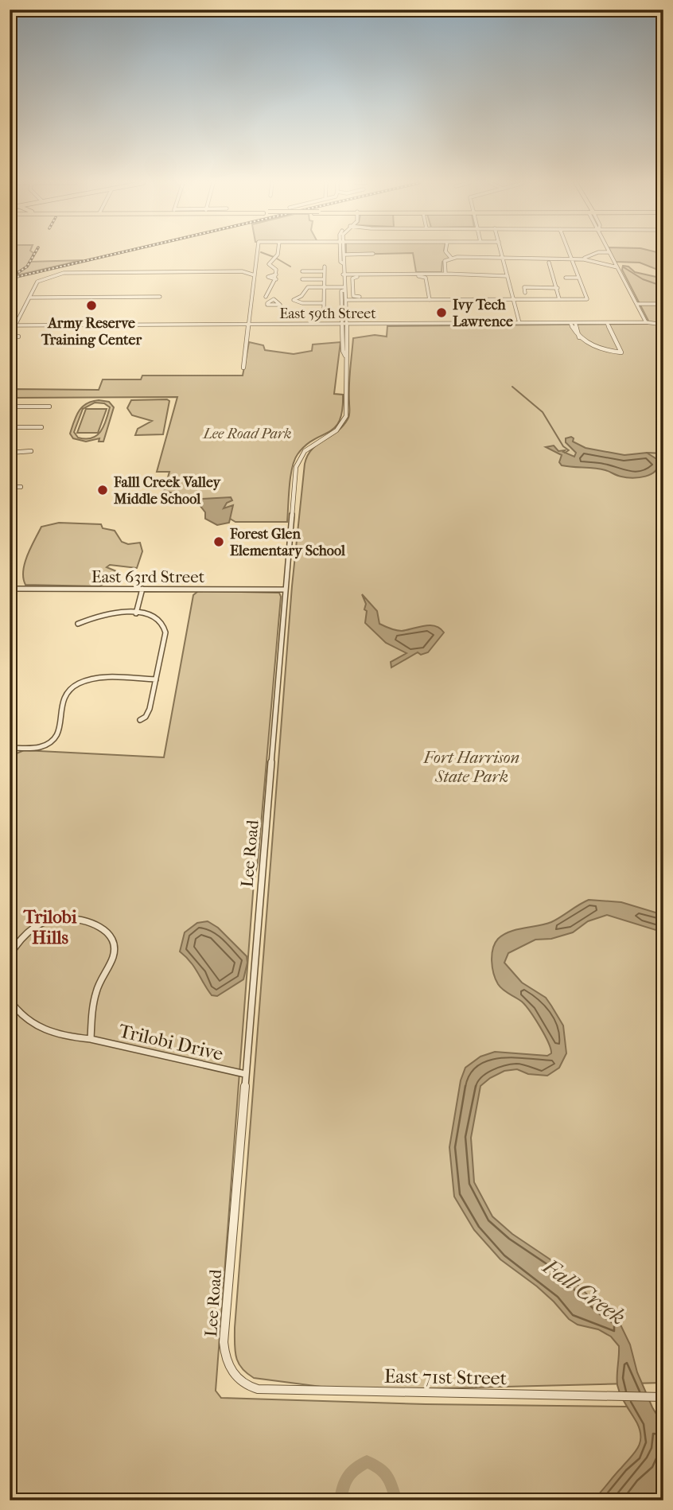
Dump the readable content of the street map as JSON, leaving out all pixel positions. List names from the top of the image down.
{
  "streets": {
    "street": [
      "East 59th Street",
      "East 63rd Street",
      "Lee Road",
      "Trilobi Drive",
      "East 71st Street"
    ]
  },
  "crossings": [
    ["East 59th Street", "Lee Road"],
    ["East 63rd Street", "Lee Road"],
    ["Lee Road", "Trilobi Drive"],
    ["Lee Road", "East 71st Street"]
  ],
  "districts": ["Trilobi Hills"],
  "water": ["Fall Creek"],
  "parks": ["Lee Road Park", "Fort Harrison State Park"],
  "places": [
    "Army Reserve Training Center",
    "Ivy Tech Lawrence",
    "Falll Creek Valley Middle School",
    "Forest Glen Elementary School"
  ]
}
